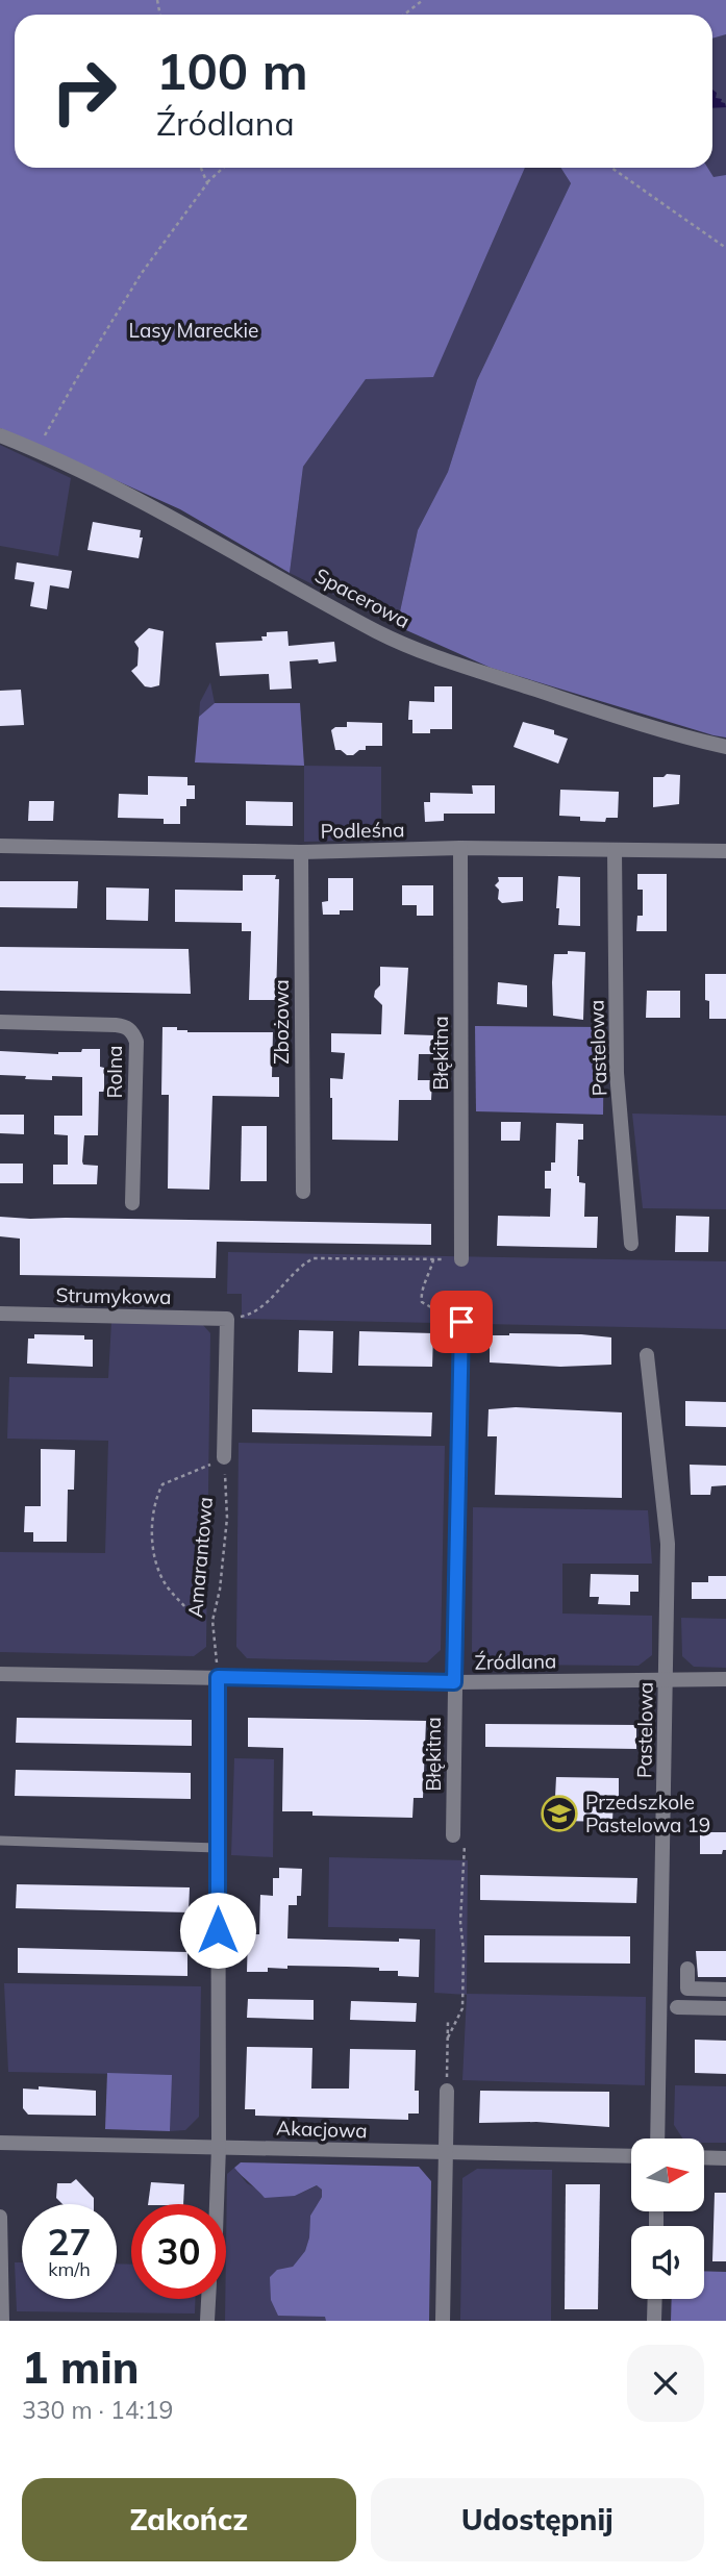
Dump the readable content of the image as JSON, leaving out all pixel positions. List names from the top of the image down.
{
  "streets": {
    "street": [
      "Spacerowa",
      "Podleśna",
      "Zbożowa",
      "Pastelowa",
      "Błękitna",
      "Rolna",
      "Strumykowa",
      "Źródlana",
      "Akacjowa"
    ],
    "path": ["Amarantowa"]
  },
  "crossings": [
    ["Podleśna", "Zbożowa"],
    ["Podleśna", "Pastelowa"],
    ["Podleśna", "Błękitna"],
    ["Pastelowa", "Źródlana"],
    ["Błękitna", "Źródlana"],
    ["Amarantowa", "Źródlana"]
  ],
  "parks": ["Lasy Mareckie"],
  "places": {
    "school or university": ["Przedszkole Pastelowa 19"]
  },
  "north": "right",
  "page": {
    "turn": ["100 m", "Źródlana"],
    "speed": "27 km/h",
    "limit": "30",
    "heading": ["1 min", "330 m · 14:19"],
    "buttons": ["Zakończ", "Udostępnij"]
  }
}
